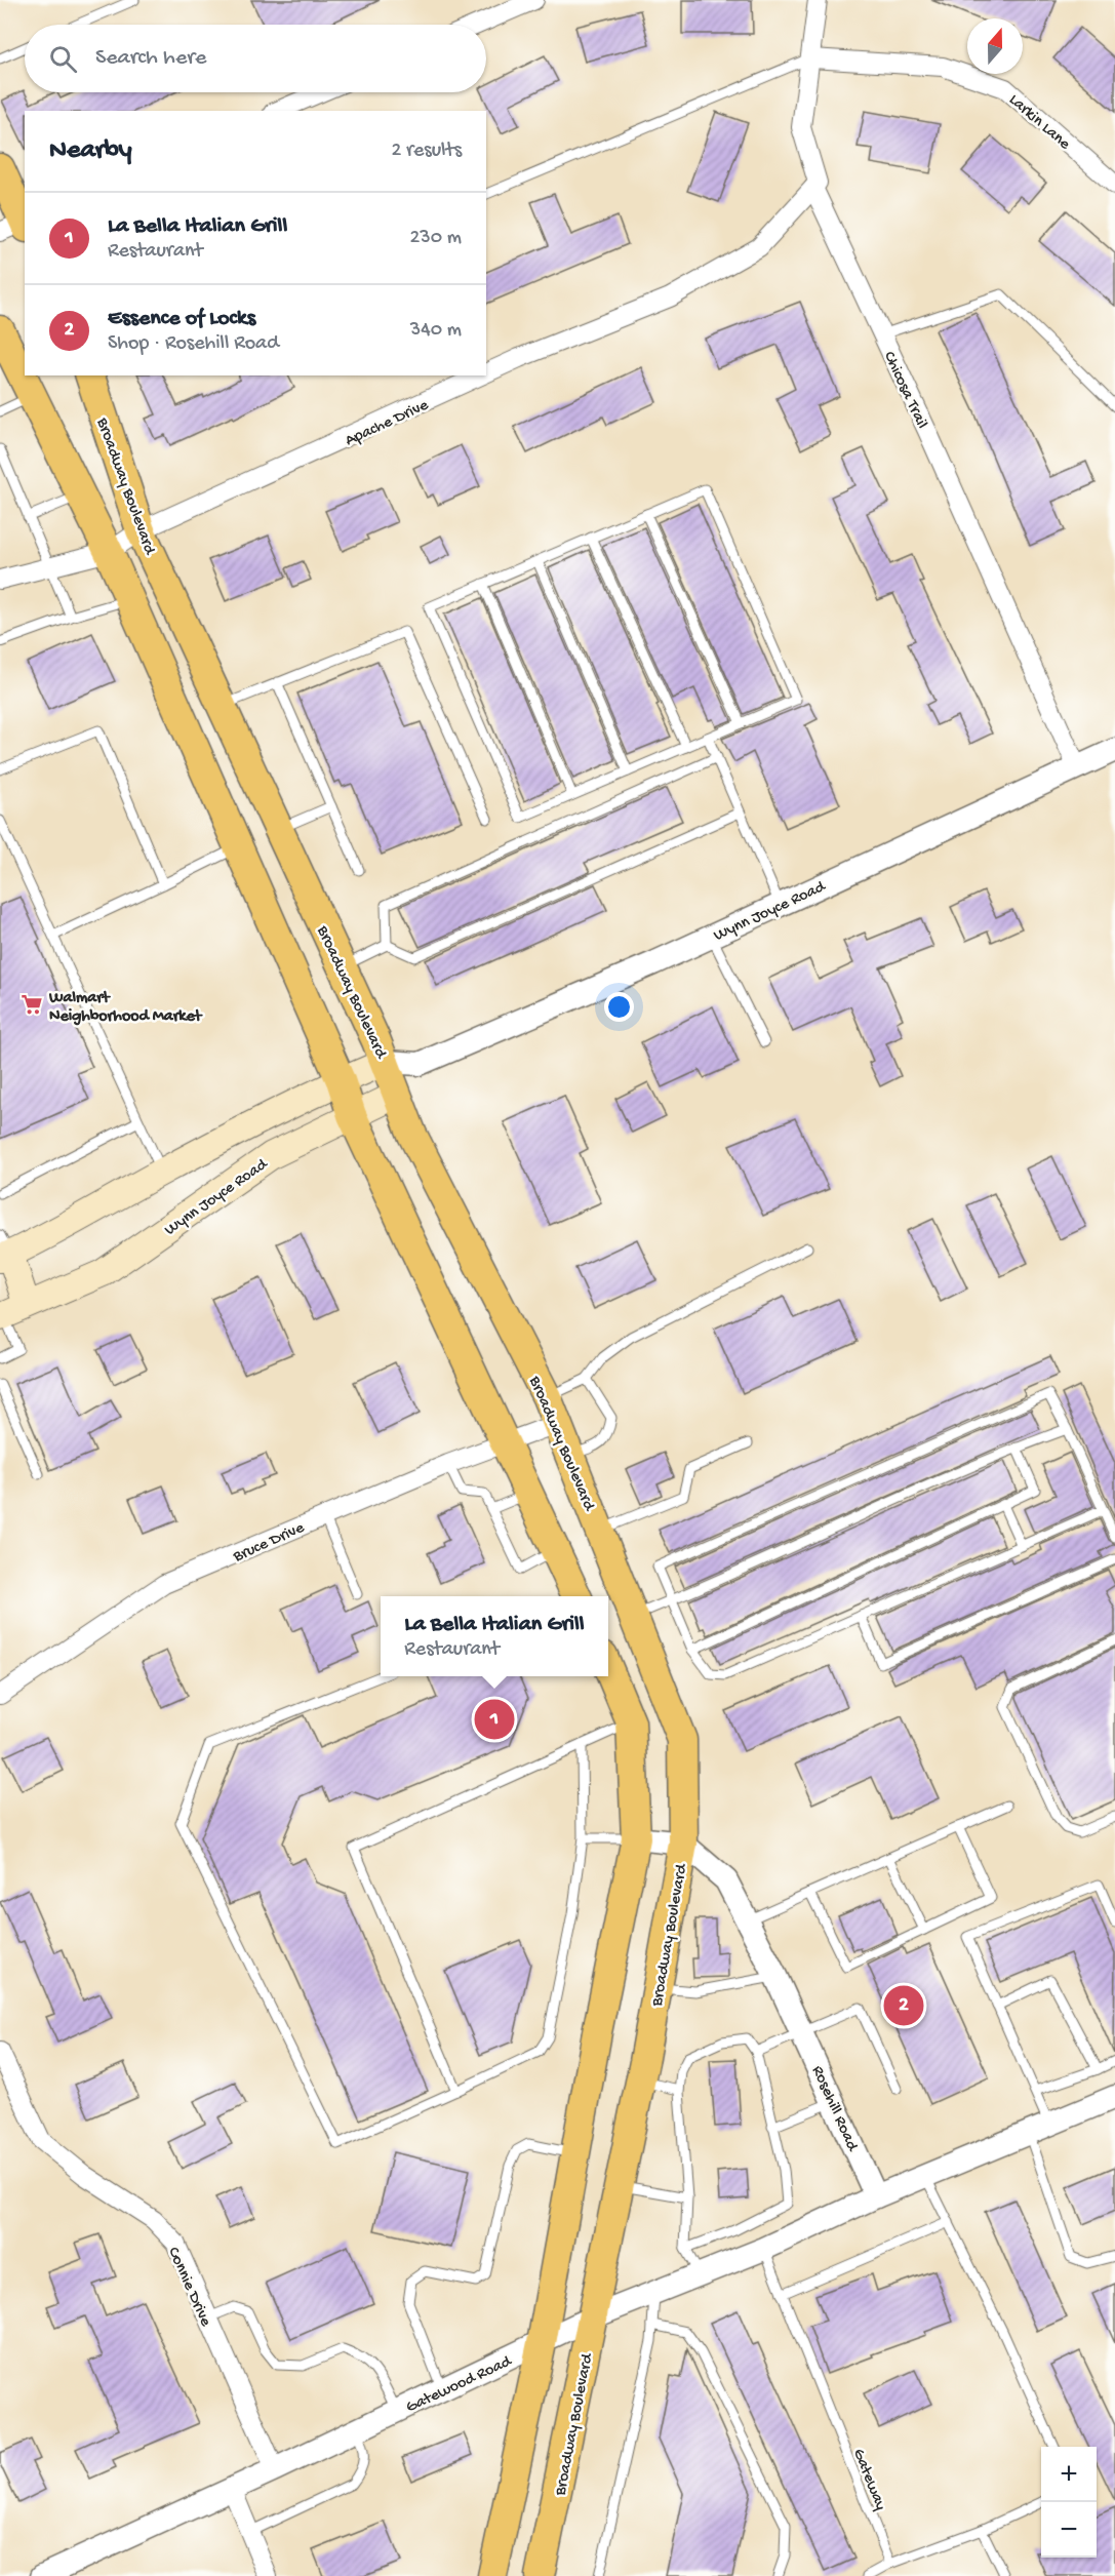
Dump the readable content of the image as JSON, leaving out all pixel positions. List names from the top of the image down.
{
  "streets": {
    "main road": ["Broadway Boulevard", "Wynn Joyce Road"],
    "street": [
      "Larkin Lane",
      "Chicosa Trail",
      "Apache Drive",
      "Bruce Drive",
      "Rosehill Road",
      "Connie Drive",
      "Gatewood Road"
    ],
    "lane": ["Gateway"]
  },
  "crossings": [
    ["Larkin Lane", "Chicosa Trail"],
    ["Chicosa Trail", "Apache Drive"],
    ["Chicosa Trail", "Wynn Joyce Road"],
    ["Apache Drive", "Broadway Boulevard"],
    ["Broadway Boulevard", "Wynn Joyce Road"],
    ["Broadway Boulevard", "Bruce Drive"],
    ["Broadway Boulevard", "Rosehill Road"],
    ["Broadway Boulevard", "Gatewood Road"],
    ["Rosehill Road", "Gatewood Road"],
    ["Connie Drive", "Gatewood Road"],
    ["Gatewood Road", "Gateway"]
  ],
  "places": {
    "supermarket": ["Walmart Neighborhood Market"]
  },
  "north": "top",
  "page": {
    "search": "Search here",
    "heading": ["Nearby", "2 results"],
    "list": [
      {
        "mark": "1",
        "name": "La Bella Italian Grill",
        "note": "Restaurant",
        "value": "230 m"
      },
      {
        "mark": "2",
        "name": "Essence of Locks",
        "note": "Shop · Rosehill Road",
        "value": "340 m"
      }
    ],
    "popup": ["La Bella Italian Grill", "Restaurant"],
    "pins": ["1", "2"],
    "map_buttons": ["+", "−"]
  }
}
